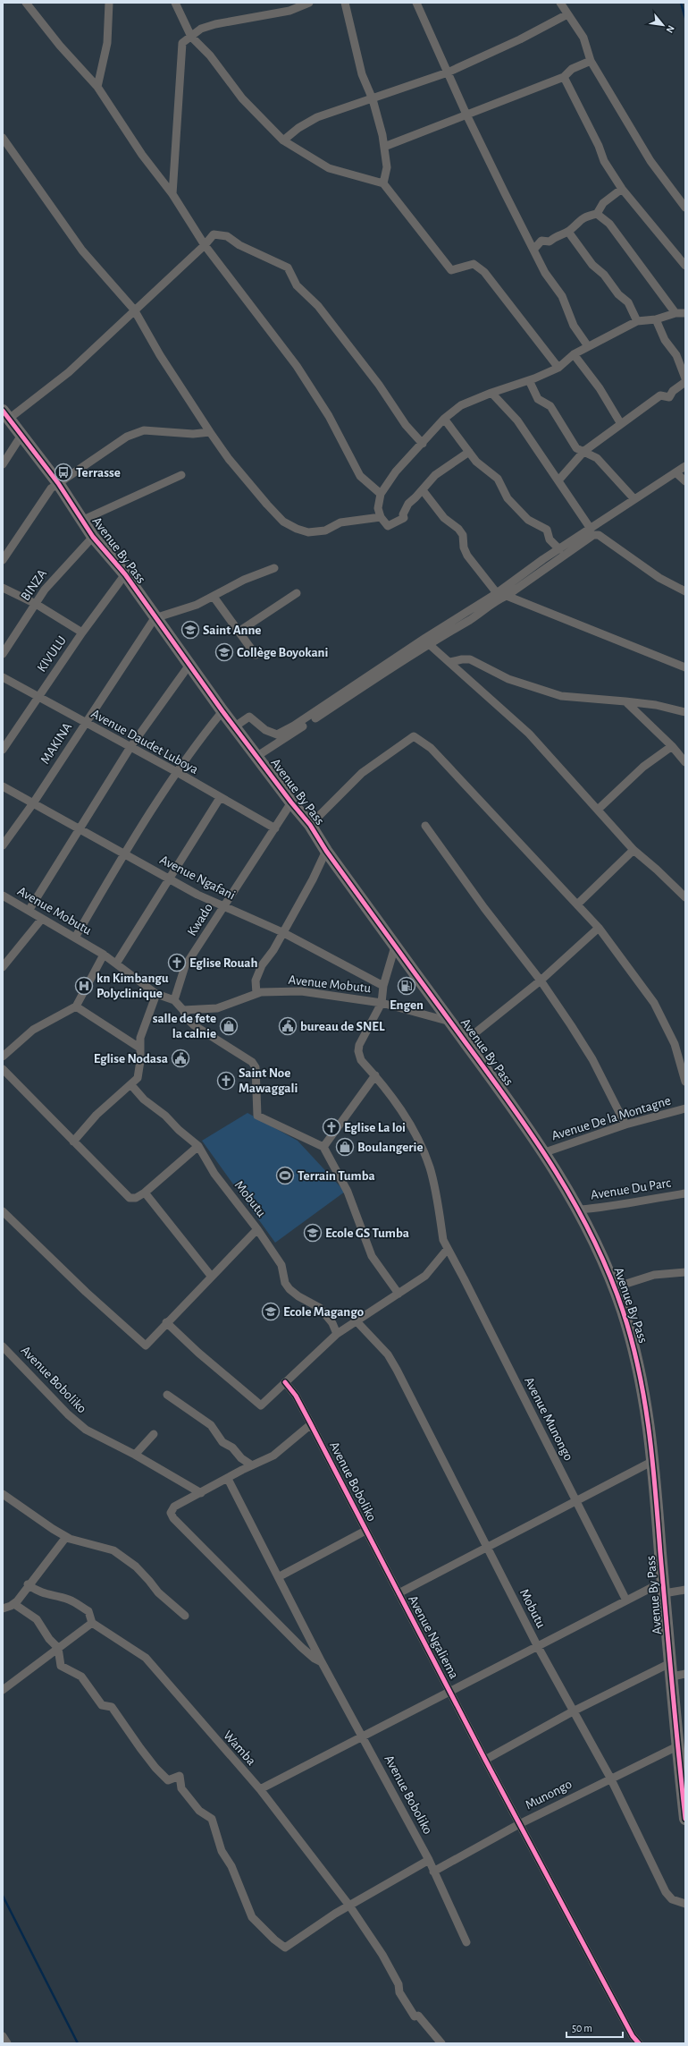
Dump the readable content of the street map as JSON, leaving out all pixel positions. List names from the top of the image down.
{
  "streets": {
    "highway": ["Avenue By Pass"],
    "street": [
      "BINZA",
      "KIVULU",
      "Avenue Daudet Luboya",
      "MAKINA",
      "Avenue Ngafani",
      "Avenue Mobutu",
      "Kwado",
      "Avenue De la Montagne",
      "Avenue Du Parc",
      "Mobutu",
      "Avenue Boboliko",
      "Avenue Munongo",
      "Avenue Ngaliema",
      "Wamba",
      "Munongo"
    ]
  },
  "crossings": [
    ["Avenue By Pass", "BINZA"],
    ["Avenue By Pass", "KIVULU"],
    ["Avenue By Pass", "MAKINA"],
    ["Avenue By Pass", "Avenue Mobutu"],
    ["Avenue By Pass", "Kwado"],
    ["Avenue By Pass", "Avenue De la Montagne"],
    ["Avenue By Pass", "Avenue Du Parc"],
    ["Avenue By Pass", "Avenue Ngaliema"],
    ["Avenue By Pass", "Munongo"],
    ["KIVULU", "Avenue Daudet Luboya"],
    ["Avenue Daudet Luboya", "MAKINA"],
    ["Avenue Daudet Luboya", "Kwado"],
    ["MAKINA", "Avenue Ngafani"],
    ["Avenue Ngafani", "Kwado"],
    ["Avenue Mobutu", "Kwado"],
    ["Avenue Mobutu", "Avenue Munongo"],
    ["Mobutu", "Avenue Ngaliema"],
    ["Mobutu", "Munongo"],
    ["Avenue Boboliko", "Avenue Ngaliema"],
    ["Avenue Boboliko", "Munongo"],
    ["Avenue Munongo", "Avenue Ngaliema"],
    ["Avenue Ngaliema", "Wamba"]
  ],
  "places": {
    "bus stop": ["Terrasse"],
    "school or university": [
      "Saint Anne",
      "Collège Boyokani",
      "Ecole GS Tumba",
      "Ecole Magango"
    ],
    "church": ["Eglise Rouah", "Saint Noe Mawaggali", "Eglise La loi"],
    "hospital": ["kn Kimbangu Polyclinique"],
    "fuel station": ["Engen"],
    "shop": ["salle de fete la calnie", "Boulangerie"],
    "public building": ["bureau de SNEL", "Eglise Nodasa"],
    "sports": ["Terrain Tumba"]
  },
  "scale_bar": "50 m",
  "north": "bottom right"
}
